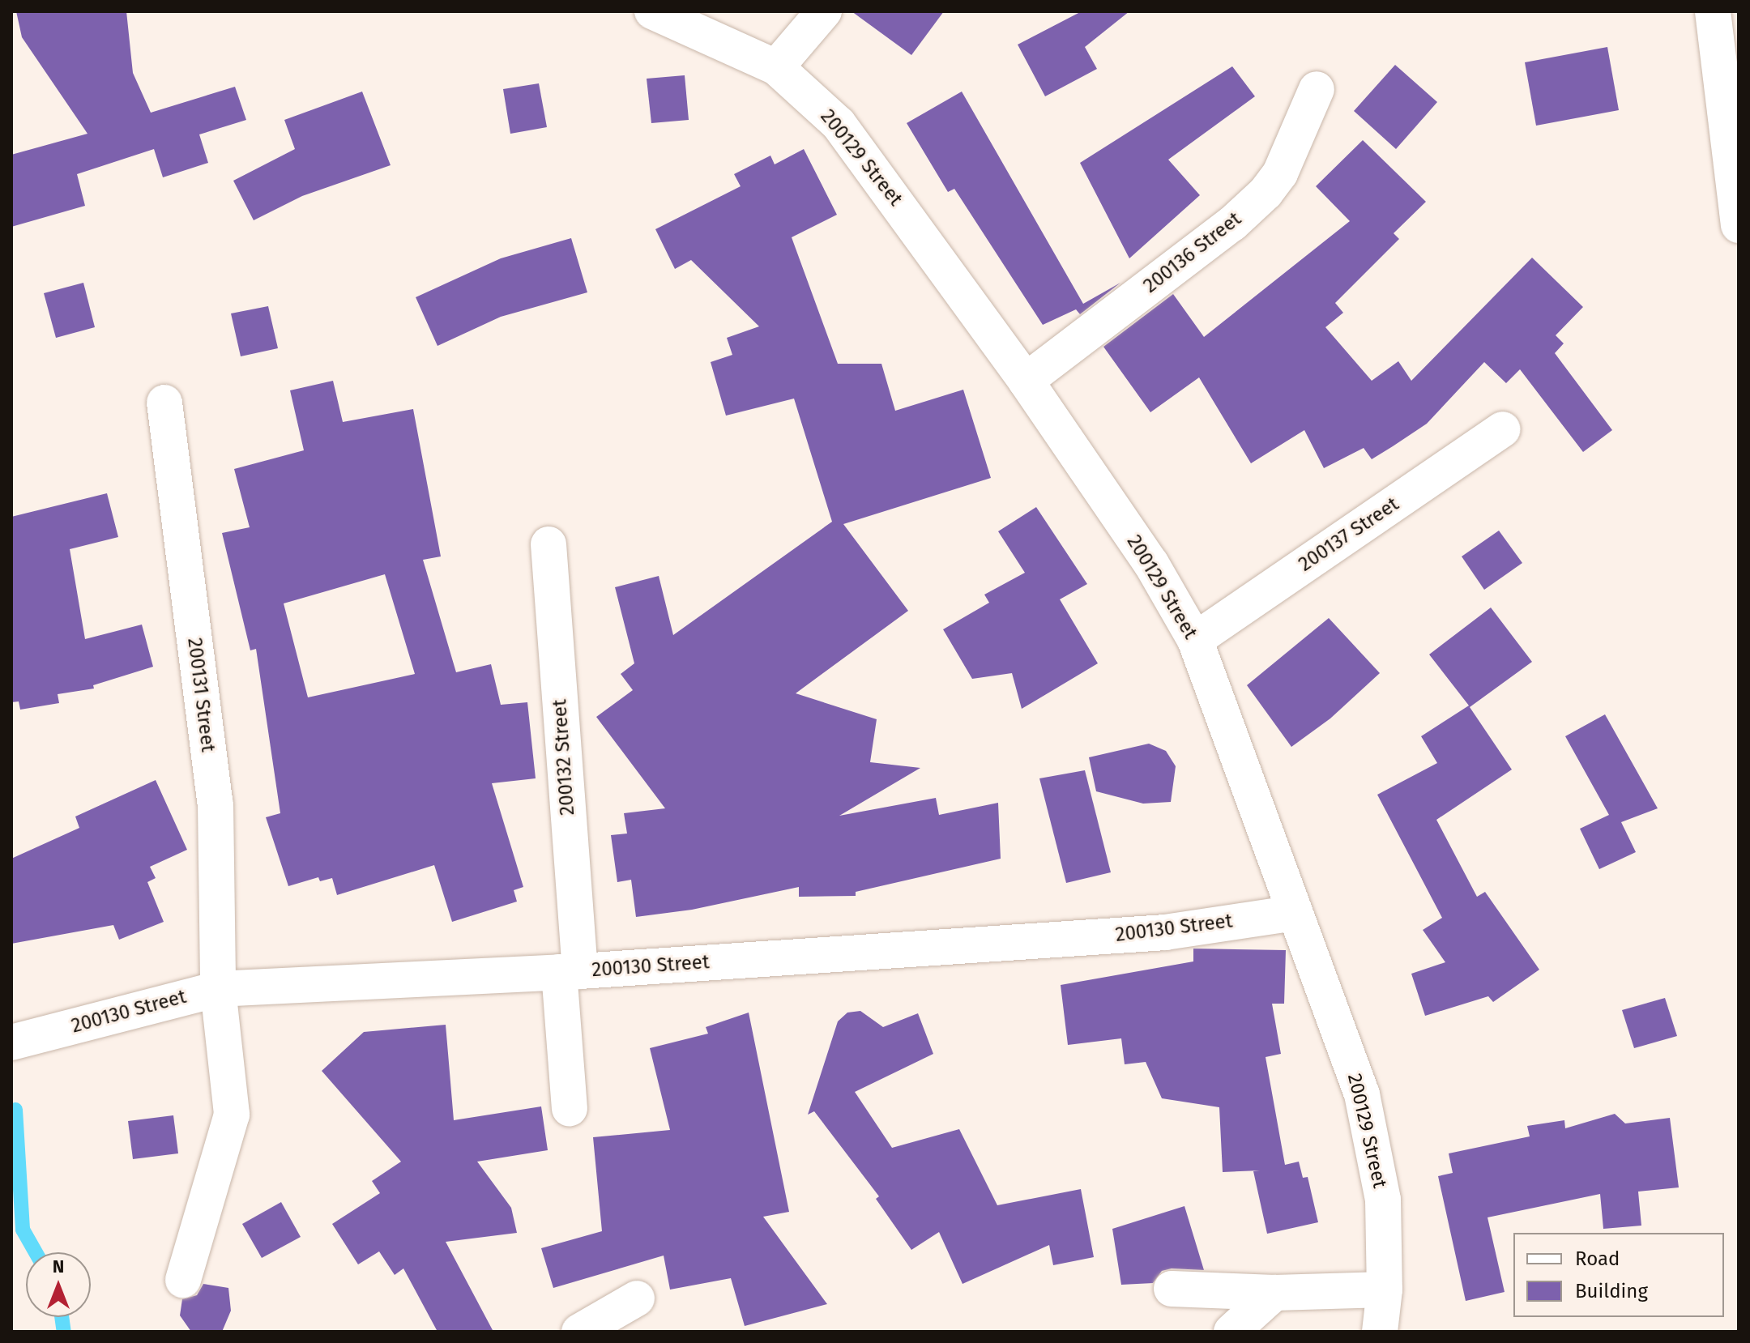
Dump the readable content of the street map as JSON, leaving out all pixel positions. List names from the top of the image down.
{
  "streets": {
    "street": [
      "200129 Street",
      "200136 Street",
      "200137 Street",
      "200131 Street",
      "200132 Street",
      "200130 Street"
    ]
  },
  "crossings": [
    ["200129 Street", "200136 Street"],
    ["200129 Street", "200137 Street"],
    ["200129 Street", "200130 Street"],
    ["200131 Street", "200130 Street"],
    ["200132 Street", "200130 Street"]
  ],
  "legend": ["Road", "Building"],
  "north": "top"
}
